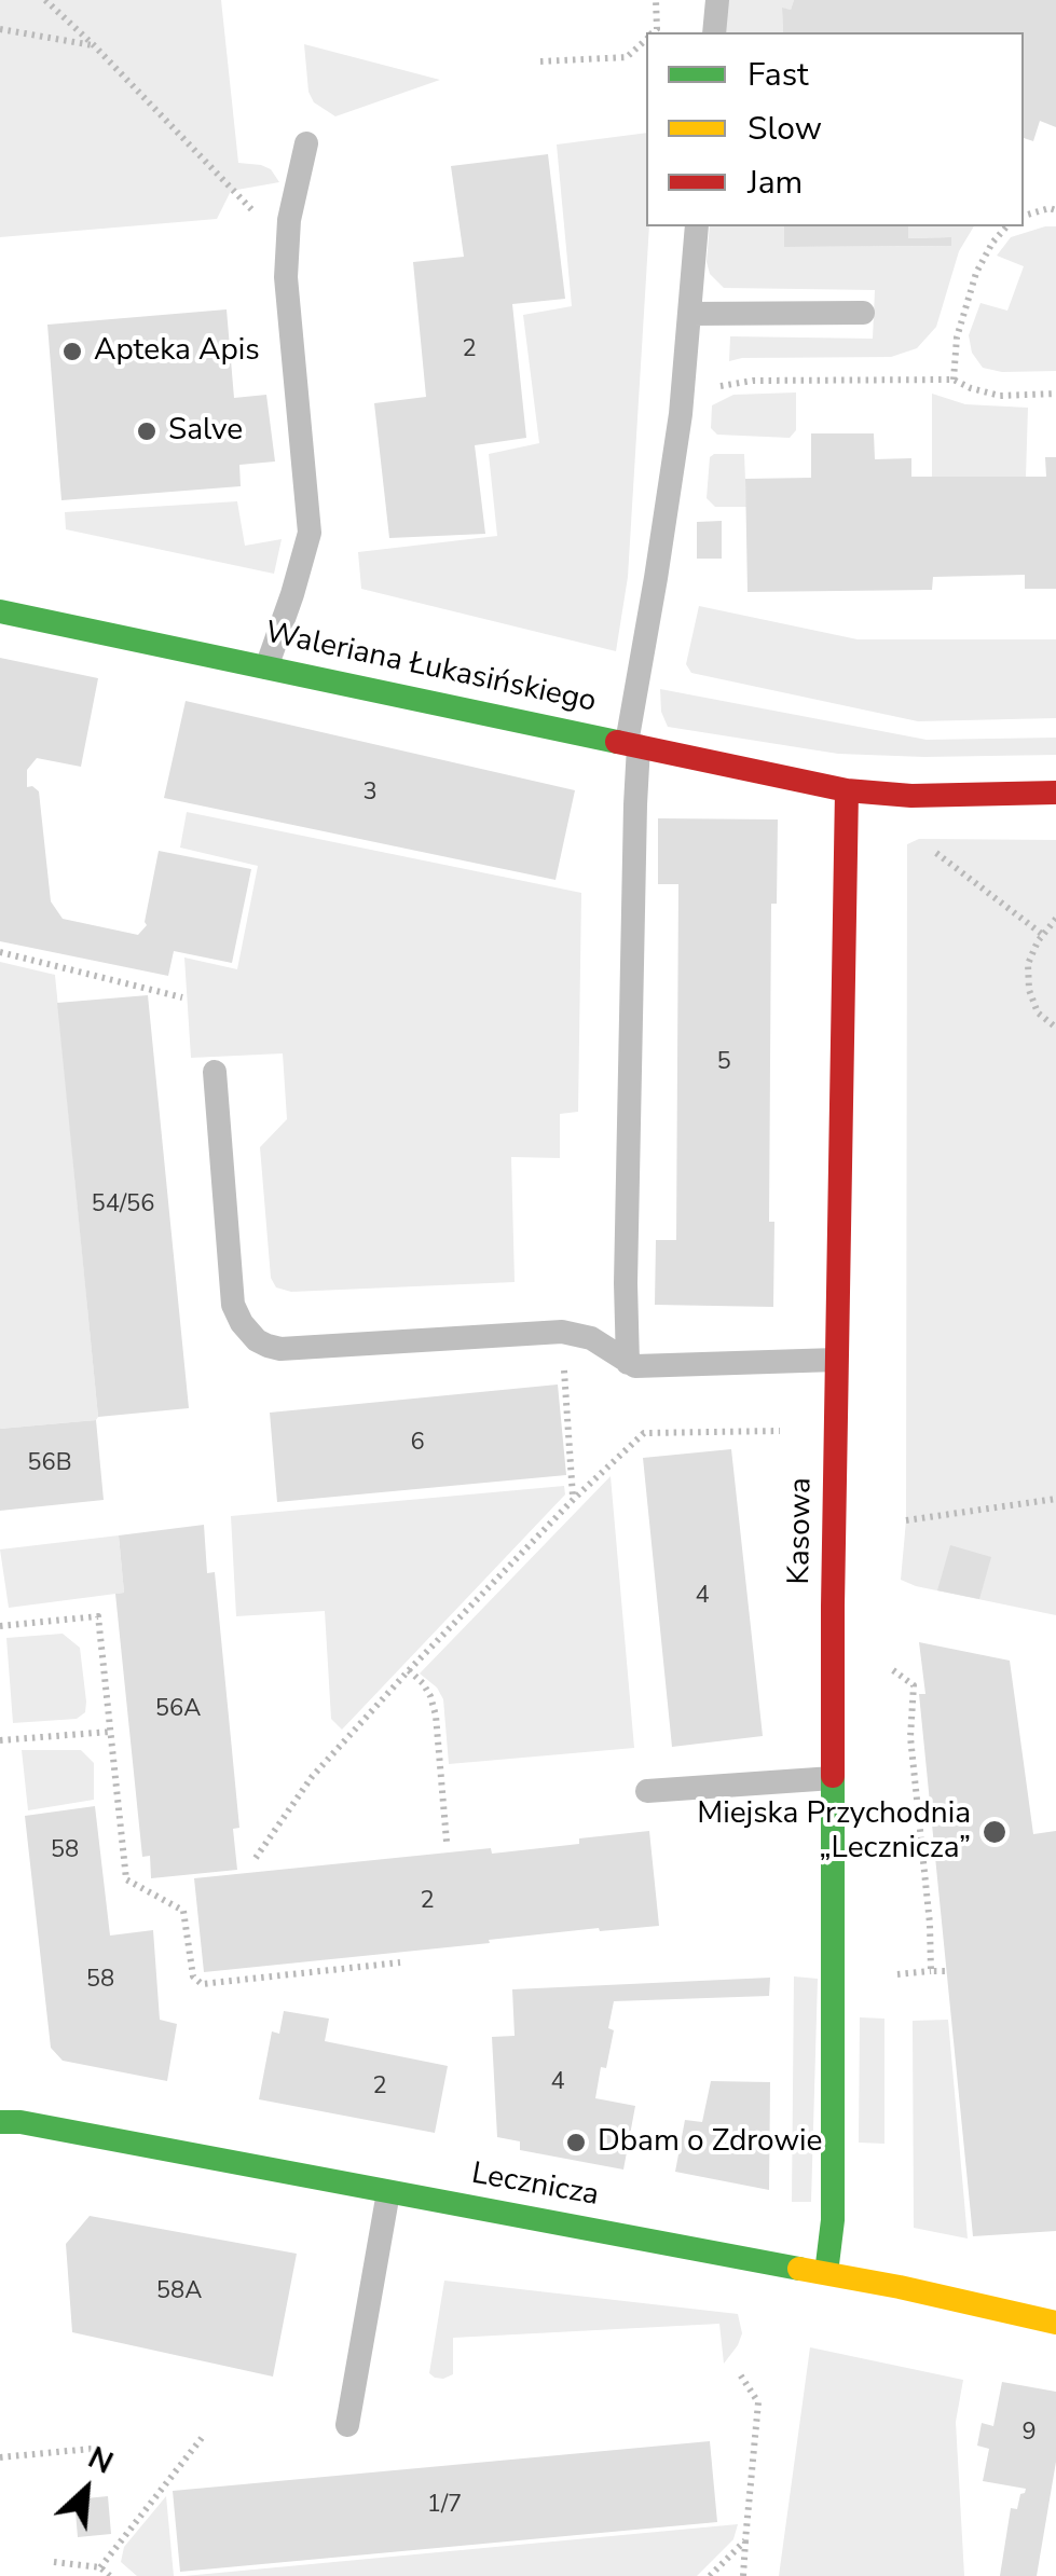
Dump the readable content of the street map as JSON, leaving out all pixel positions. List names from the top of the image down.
{
  "streets": {
    "street": ["Waleriana Łukasińskiego", "Kasowa", "Lecznicza"]
  },
  "crossings": [
    ["Waleriana Łukasińskiego", "Kasowa"],
    ["Kasowa", "Lecznicza"]
  ],
  "places": [
    "Apteka Apis",
    "Salve",
    "Miejska Przychodnia „Lecznicza”",
    "Dbam o Zdrowie"
  ],
  "house_numbers": [
    "2",
    "3",
    "5",
    "54/56",
    "6",
    "56B",
    "4",
    "56A",
    "58",
    "2",
    "58",
    "4",
    "2",
    "58A",
    "9",
    "1/7"
  ],
  "legend": ["Fast", "Slow", "Jam"],
  "north": "top right"
}
